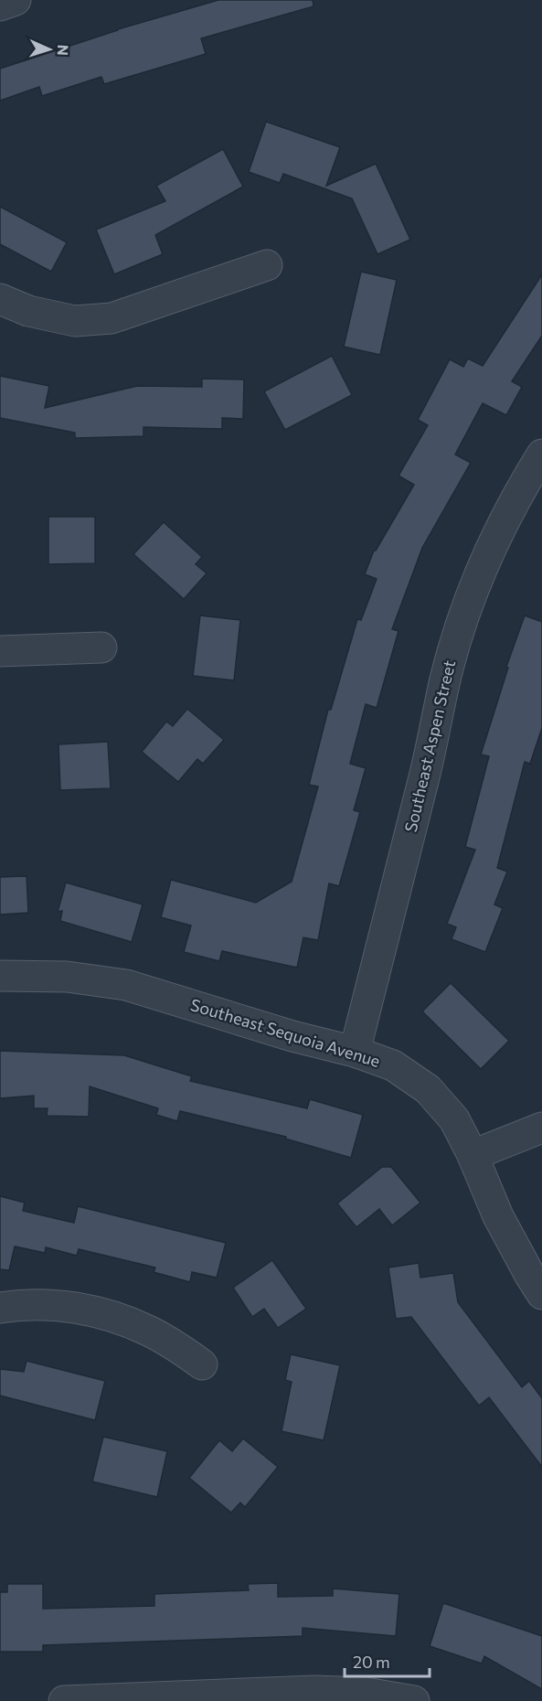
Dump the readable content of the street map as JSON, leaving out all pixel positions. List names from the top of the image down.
{
  "streets": {
    "street": ["Southeast Aspen Street", "Southeast Sequoia Avenue"]
  },
  "crossings": [
    ["Southeast Aspen Street", "Southeast Sequoia Avenue"]
  ],
  "scale_bar": "20 m",
  "north": "right"
}
